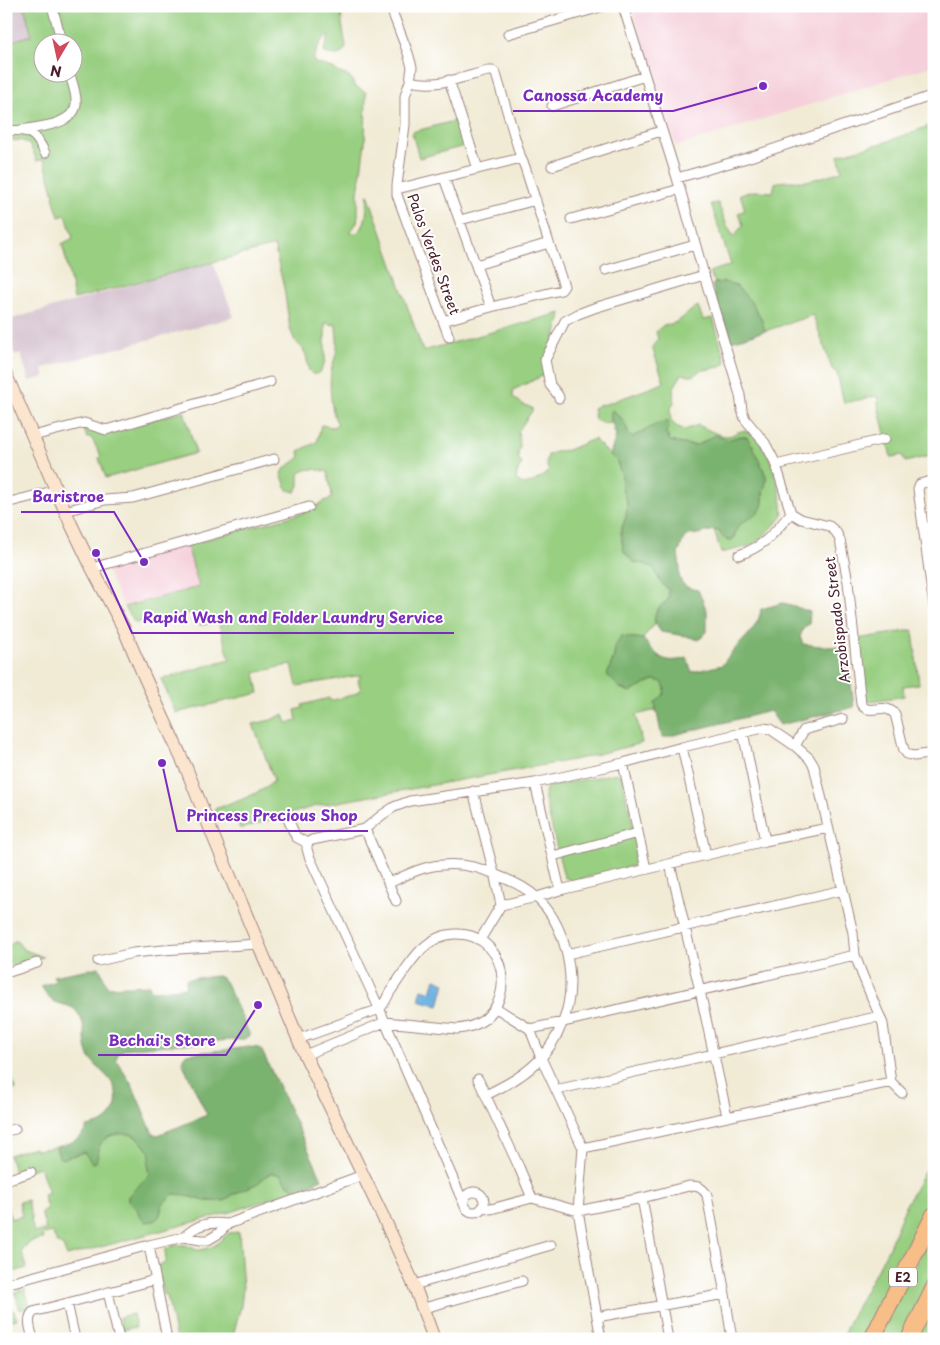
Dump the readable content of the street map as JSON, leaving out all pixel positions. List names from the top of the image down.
{
  "streets": {
    "highway": ["E2"],
    "street": ["Palos Verdes Street", "Arzobispado Street"]
  },
  "places": [
    "Canossa Academy",
    "Rapid Wash and Folder Laundry Service",
    "Baristroe",
    "Princess Precious Shop",
    "Bechai's Store"
  ],
  "north": "bottom"
}
